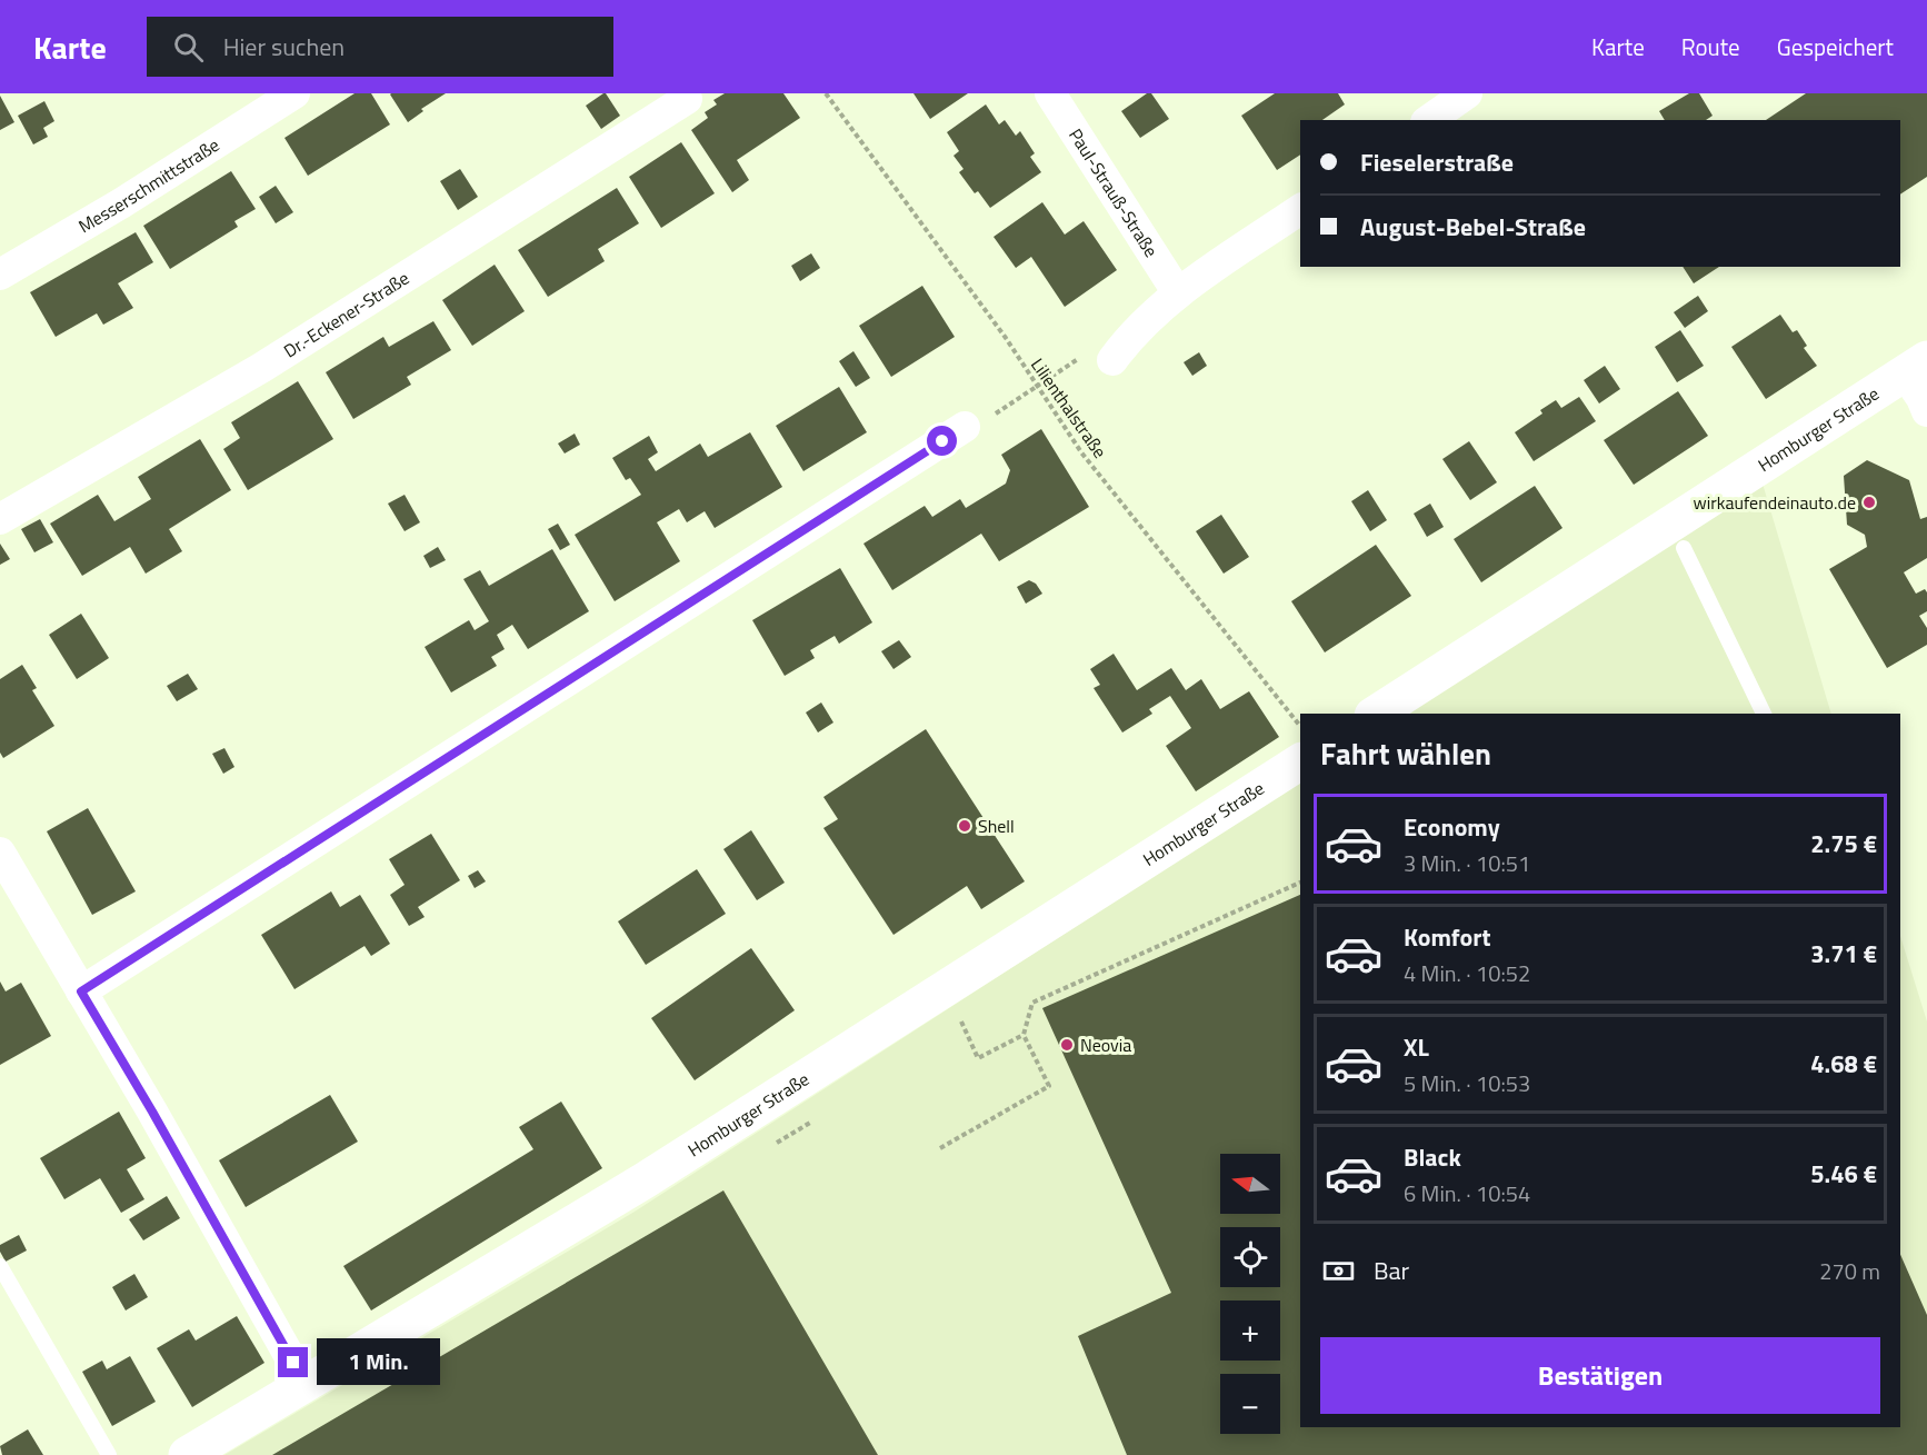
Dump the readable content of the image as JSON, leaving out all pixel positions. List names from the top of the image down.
{
  "streets": {
    "main road": ["Homburger Straße"],
    "street": ["Messerschmittstraße", "Paul-Strauß-Straße", "Dr.-Eckener-Straße"],
    "path": ["Lilienthalstraße"]
  },
  "places": ["wirkaufendeinauto.de", "Shell", "Neovia"],
  "north": "left",
  "page": {
    "header": "Karte",
    "search": "Hier suchen",
    "nav": ["Karte", "Route", "Gespeichert"],
    "banner": ["Fieselerstraße", "August-Bebel-Straße"],
    "heading": "Fahrt wählen",
    "list": [
      {
        "name": "Economy",
        "note": "3 Min. · 10:51",
        "value": "2.75 €"
      },
      {
        "name": "Komfort",
        "note": "4 Min. · 10:52",
        "value": "3.71 €"
      },
      {
        "name": "XL",
        "note": "5 Min. · 10:53",
        "value": "4.68 €"
      },
      {
        "name": "Black",
        "note": "6 Min. · 10:54",
        "value": "5.46 €"
      }
    ],
    "map_buttons": ["+", "−"],
    "pay": ["Bar", "270 m"],
    "buttons": "Bestätigen",
    "bubble": "1 Min."
  }
}
